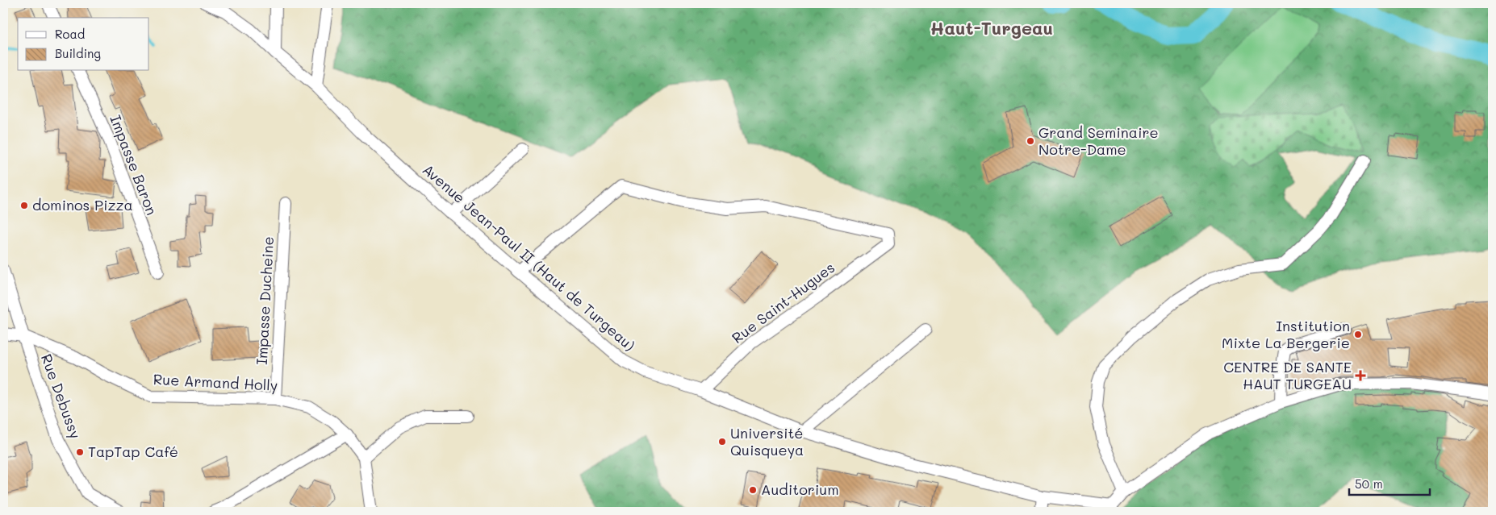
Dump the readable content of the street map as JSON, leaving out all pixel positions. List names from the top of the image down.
{
  "streets": {
    "street": [
      "Impasse Baron",
      "Avenue Jean-Paul II (Haut de Turgeau)",
      "Impasse Ducheine",
      "Rue Saint-Hugues",
      "Rue Armand Holly",
      "Rue Debussy"
    ]
  },
  "crossings": [
    ["Avenue Jean-Paul II (Haut de Turgeau)", "Rue Saint-Hugues"],
    ["Impasse Ducheine", "Rue Armand Holly"],
    ["Rue Armand Holly", "Rue Debussy"]
  ],
  "districts": ["Haut-Turgeau"],
  "places": {
    "other": [
      "Grand Seminaire Notre-Dame",
      "dominos Pizza",
      "Institution Mixte La Bergerie",
      "Université Quisqueya",
      "TapTap Café",
      "Auditorium"
    ],
    "health": ["CENTRE DE SANTE HAUT TURGEAU"]
  },
  "legend": ["Road", "Building"],
  "scale_bar": "50 m"
}
